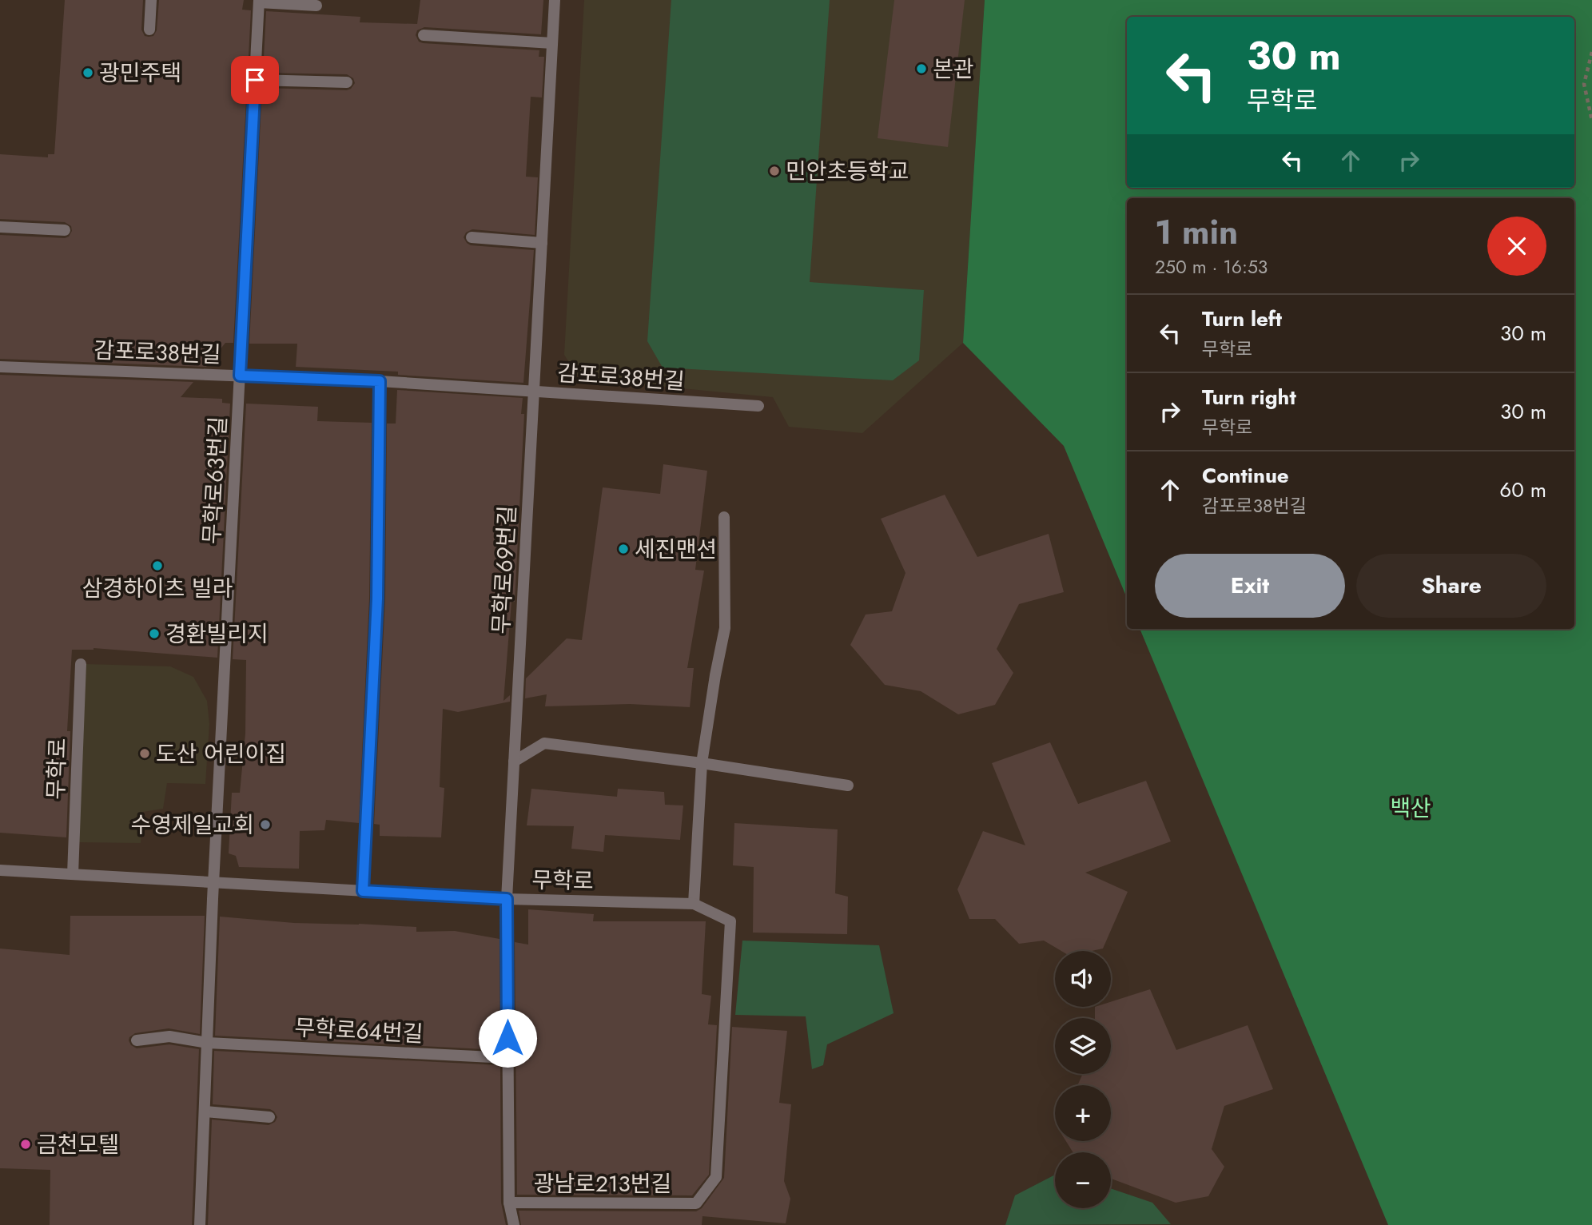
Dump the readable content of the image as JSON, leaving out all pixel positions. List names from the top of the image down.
{
  "streets": {
    "street": [
      "감포로38번길",
      "무학로63번길",
      "무학로69번길",
      "무학로",
      "무학로64번길",
      "광남로213번길"
    ]
  },
  "crossings": [
    ["감포로38번길", "무학로63번길"],
    ["감포로38번길", "무학로69번길"],
    ["무학로63번길", "무학로"],
    ["무학로69번길", "무학로"],
    ["무학로69번길", "광남로213번길"],
    ["무학로", "광남로213번길"],
    ["무학로64번길", "광남로213번길"]
  ],
  "parks": ["백산"],
  "places": [
    "본관",
    "광민주택",
    "민안초등학교",
    "세진맨션",
    "삼경하이츠 빌라",
    "경환빌리지",
    "도산 어린이집",
    "수영제일교회",
    "금천모텔"
  ],
  "page": {
    "turn": ["30 m", "무학로"],
    "heading": ["1 min", "250 m · 16:53"],
    "list": [
      {
        "name": "Turn left",
        "note": "무학로",
        "value": "30 m"
      },
      {
        "name": "Turn right",
        "note": "무학로",
        "value": "30 m"
      },
      {
        "name": "Continue",
        "note": "감포로38번길",
        "value": "60 m"
      }
    ],
    "buttons": ["Exit", "Share"],
    "map_buttons": ["+", "−"]
  }
}
